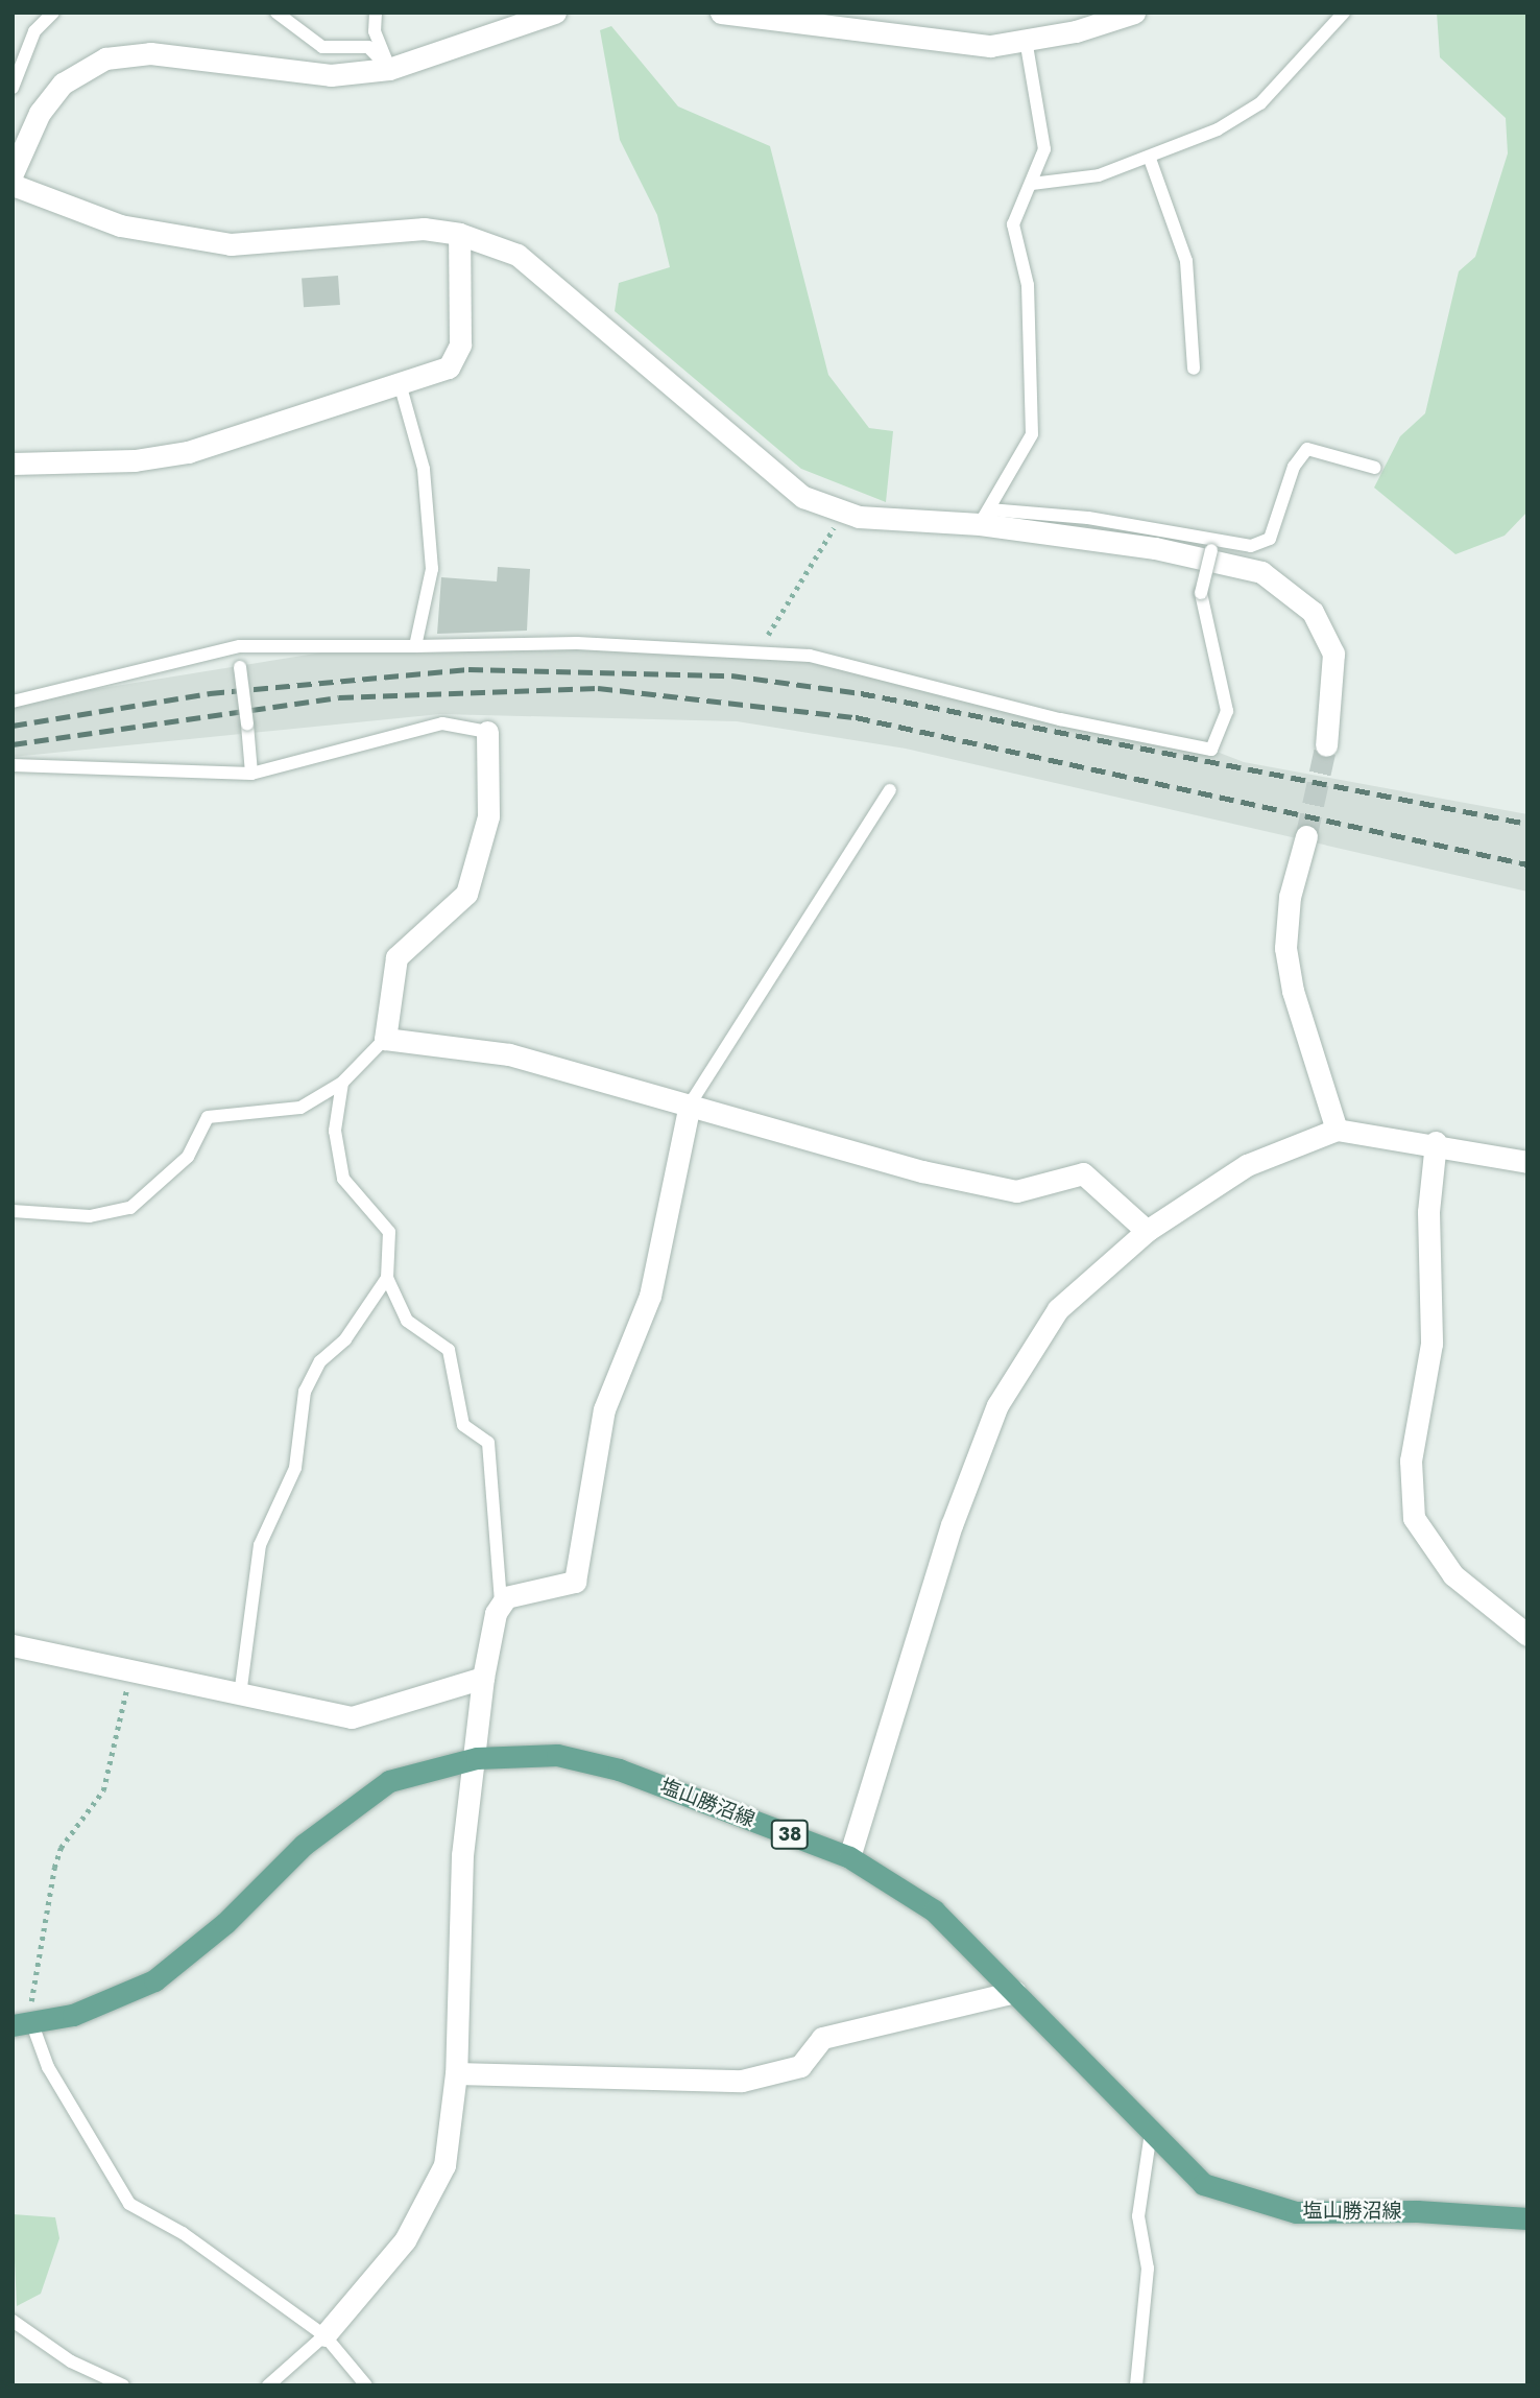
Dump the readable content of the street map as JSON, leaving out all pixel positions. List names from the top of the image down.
{
  "streets": {
    "main road": ["塩山勝沼線", "38"]
  }
}
